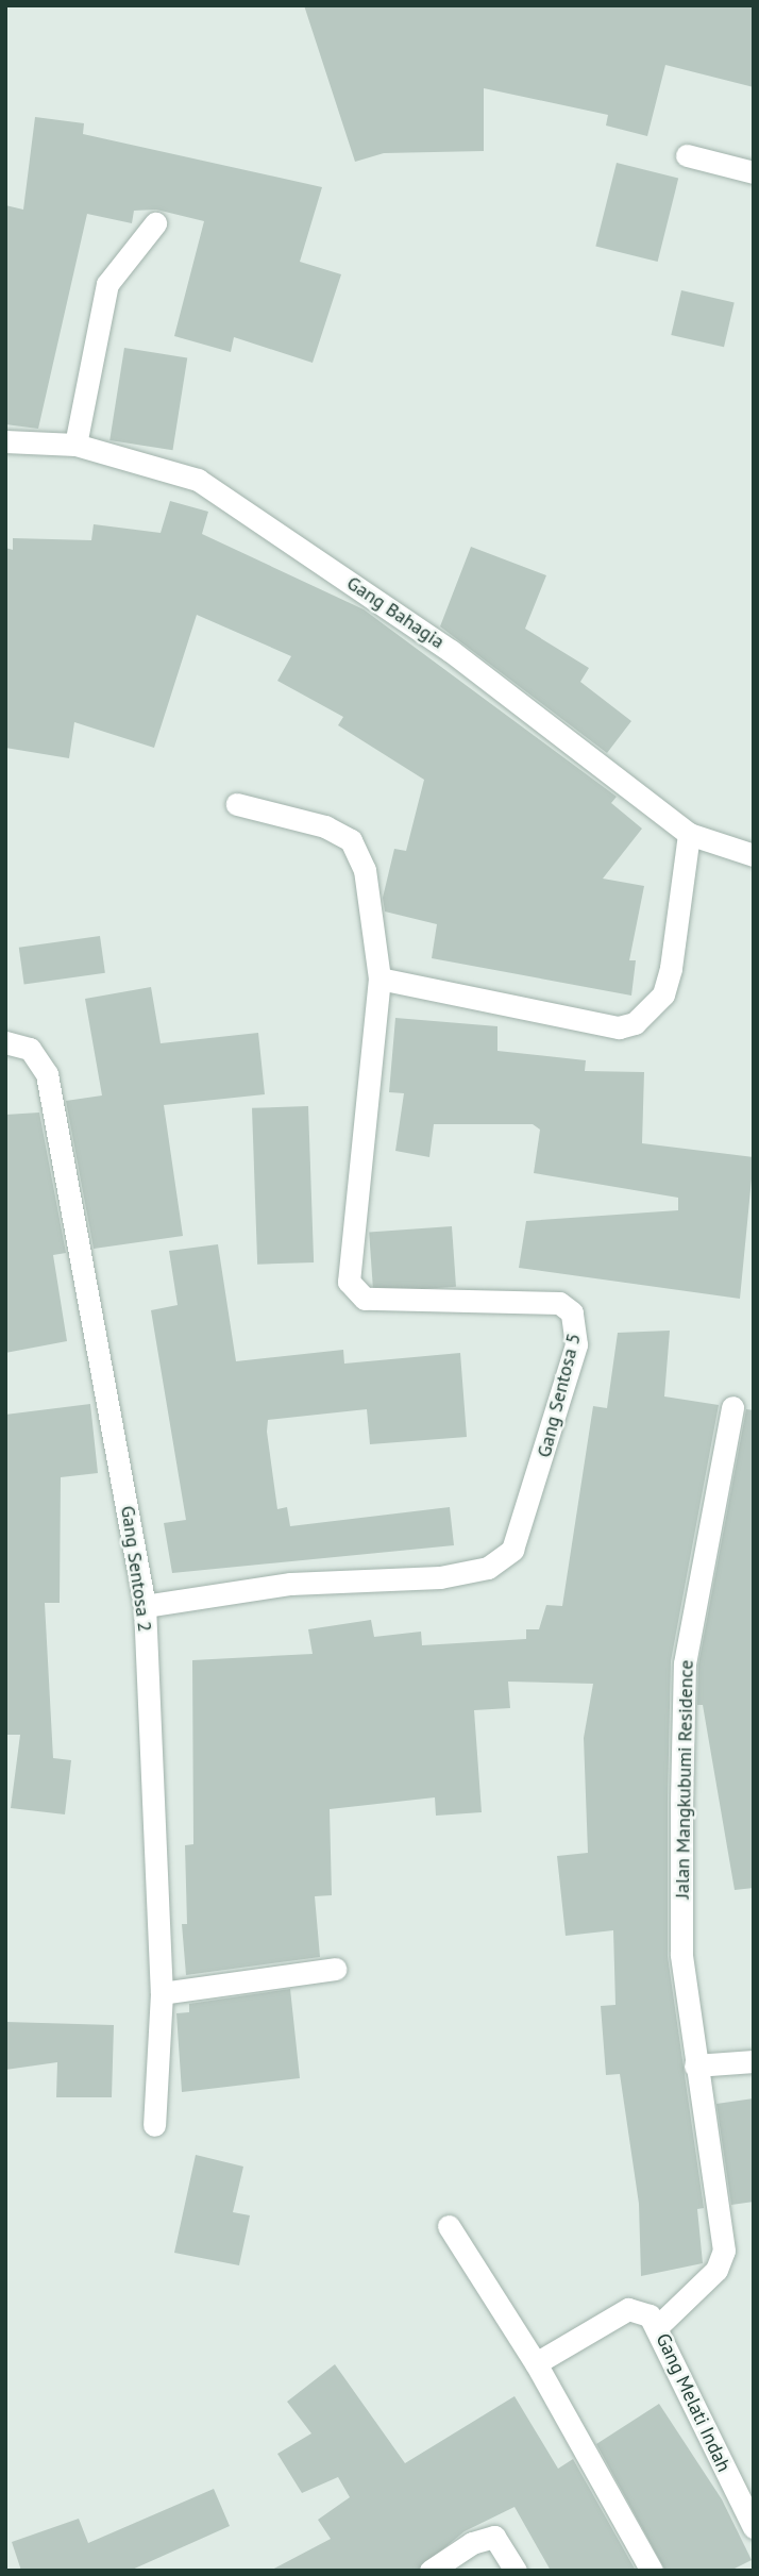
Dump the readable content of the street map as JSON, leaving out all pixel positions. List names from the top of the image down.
{
  "streets": {
    "street": [
      "Gang Bahagia",
      "Gang Sentosa 5",
      "Gang Sentosa 2",
      "Jalan Mangkubumi Residence",
      "Gang Melati Indah"
    ]
  },
  "crossings": [
    ["Gang Sentosa 5", "Gang Sentosa 2"],
    ["Jalan Mangkubumi Residence", "Gang Melati Indah"]
  ]
}
